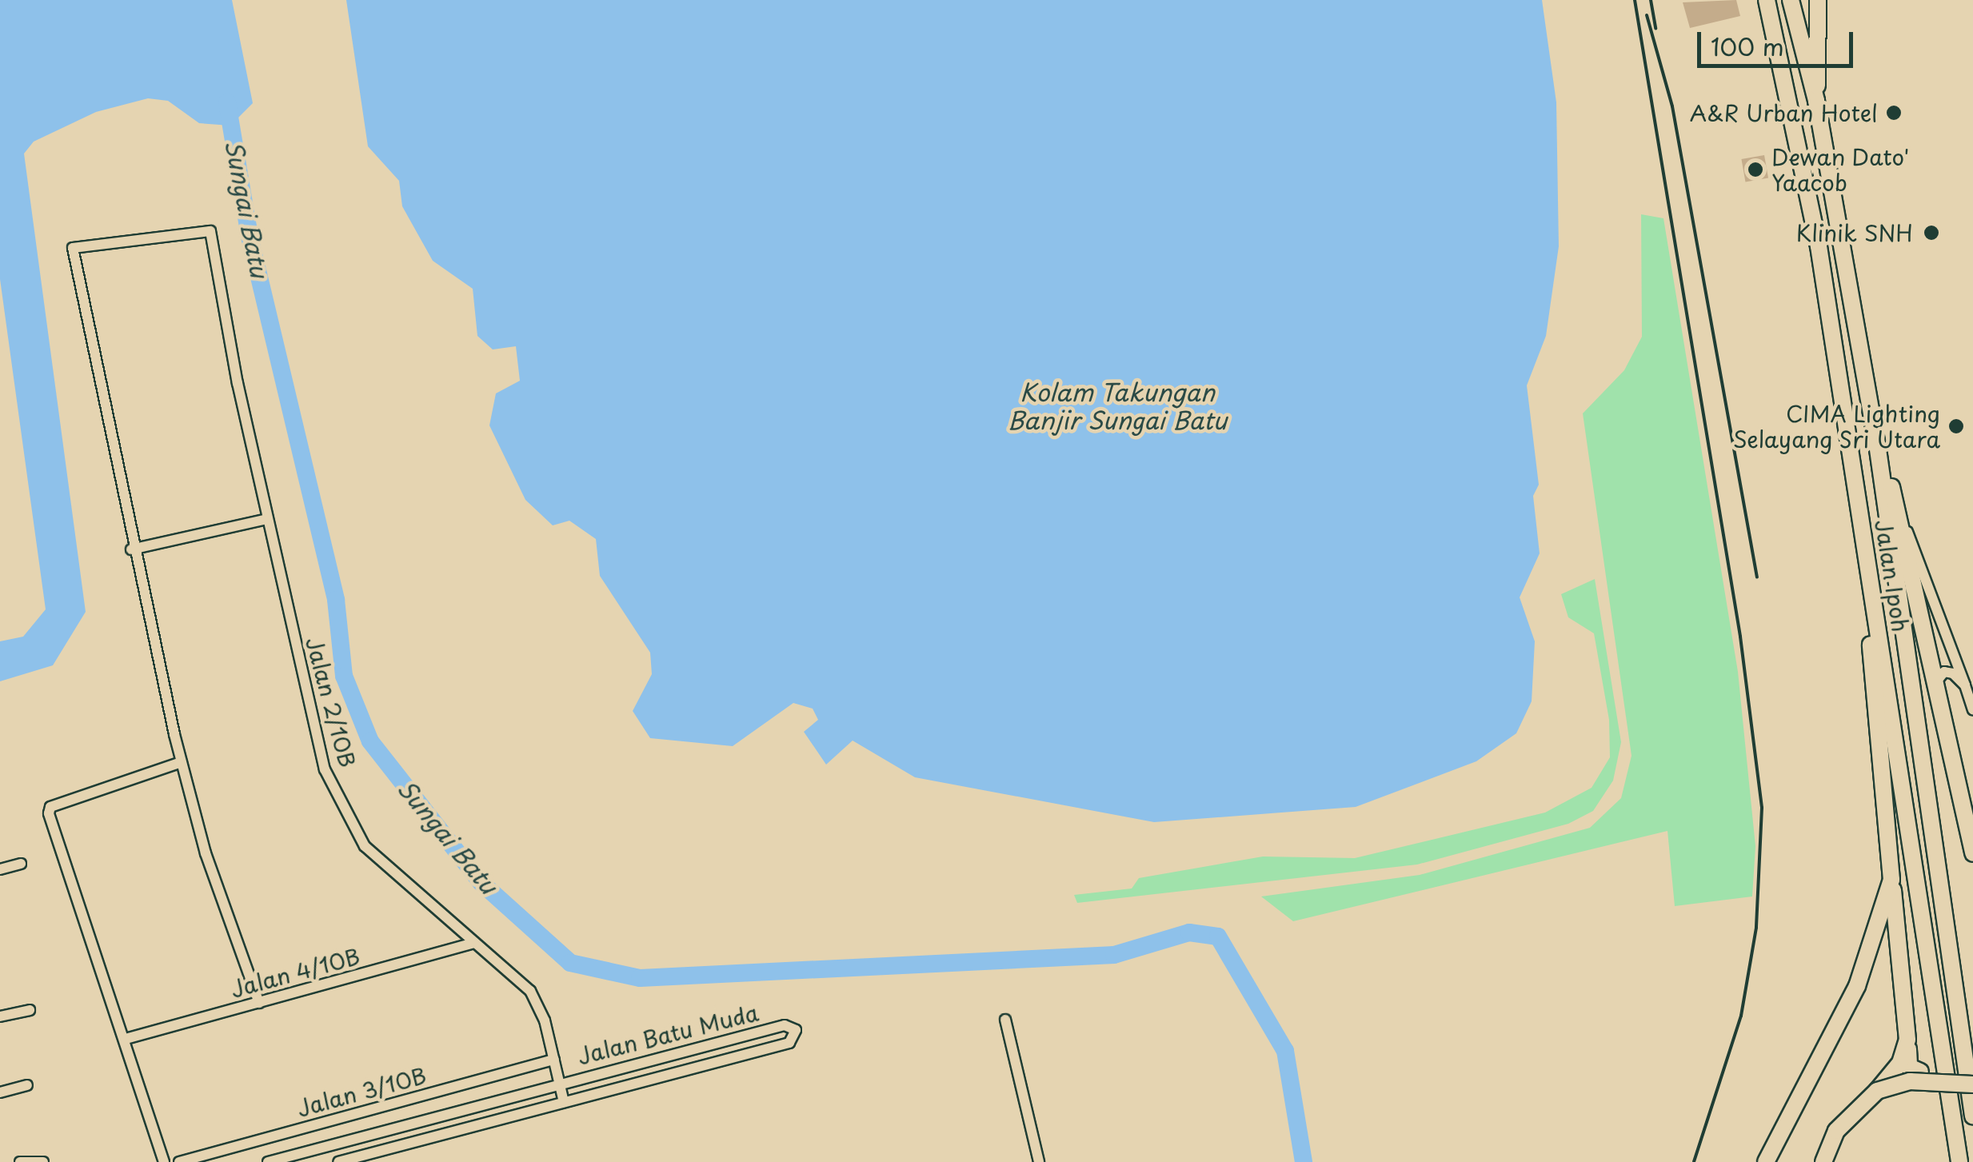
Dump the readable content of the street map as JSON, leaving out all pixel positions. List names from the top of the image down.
{
  "streets": {
    "highway": ["Jalan Ipoh"],
    "street": [
      "Jalan 2/10B",
      "Jalan 4/10B",
      "Jalan Batu Muda",
      "Jalan 3/10B"
    ]
  },
  "crossings": [
    ["Jalan 2/10B", "Jalan 4/10B"],
    ["Jalan 2/10B", "Jalan Batu Muda"],
    ["Jalan 2/10B", "Jalan 3/10B"]
  ],
  "water": ["Sungai Batu", "Kolam Takungan Banjir Sungai Batu"],
  "places": [
    "A&R Urban Hotel",
    "Dewan Dato' Yaacob",
    "Klinik SNH",
    "CIMA Lighting Selayang Sri Utara"
  ],
  "scale_bar": "100 m"
}
